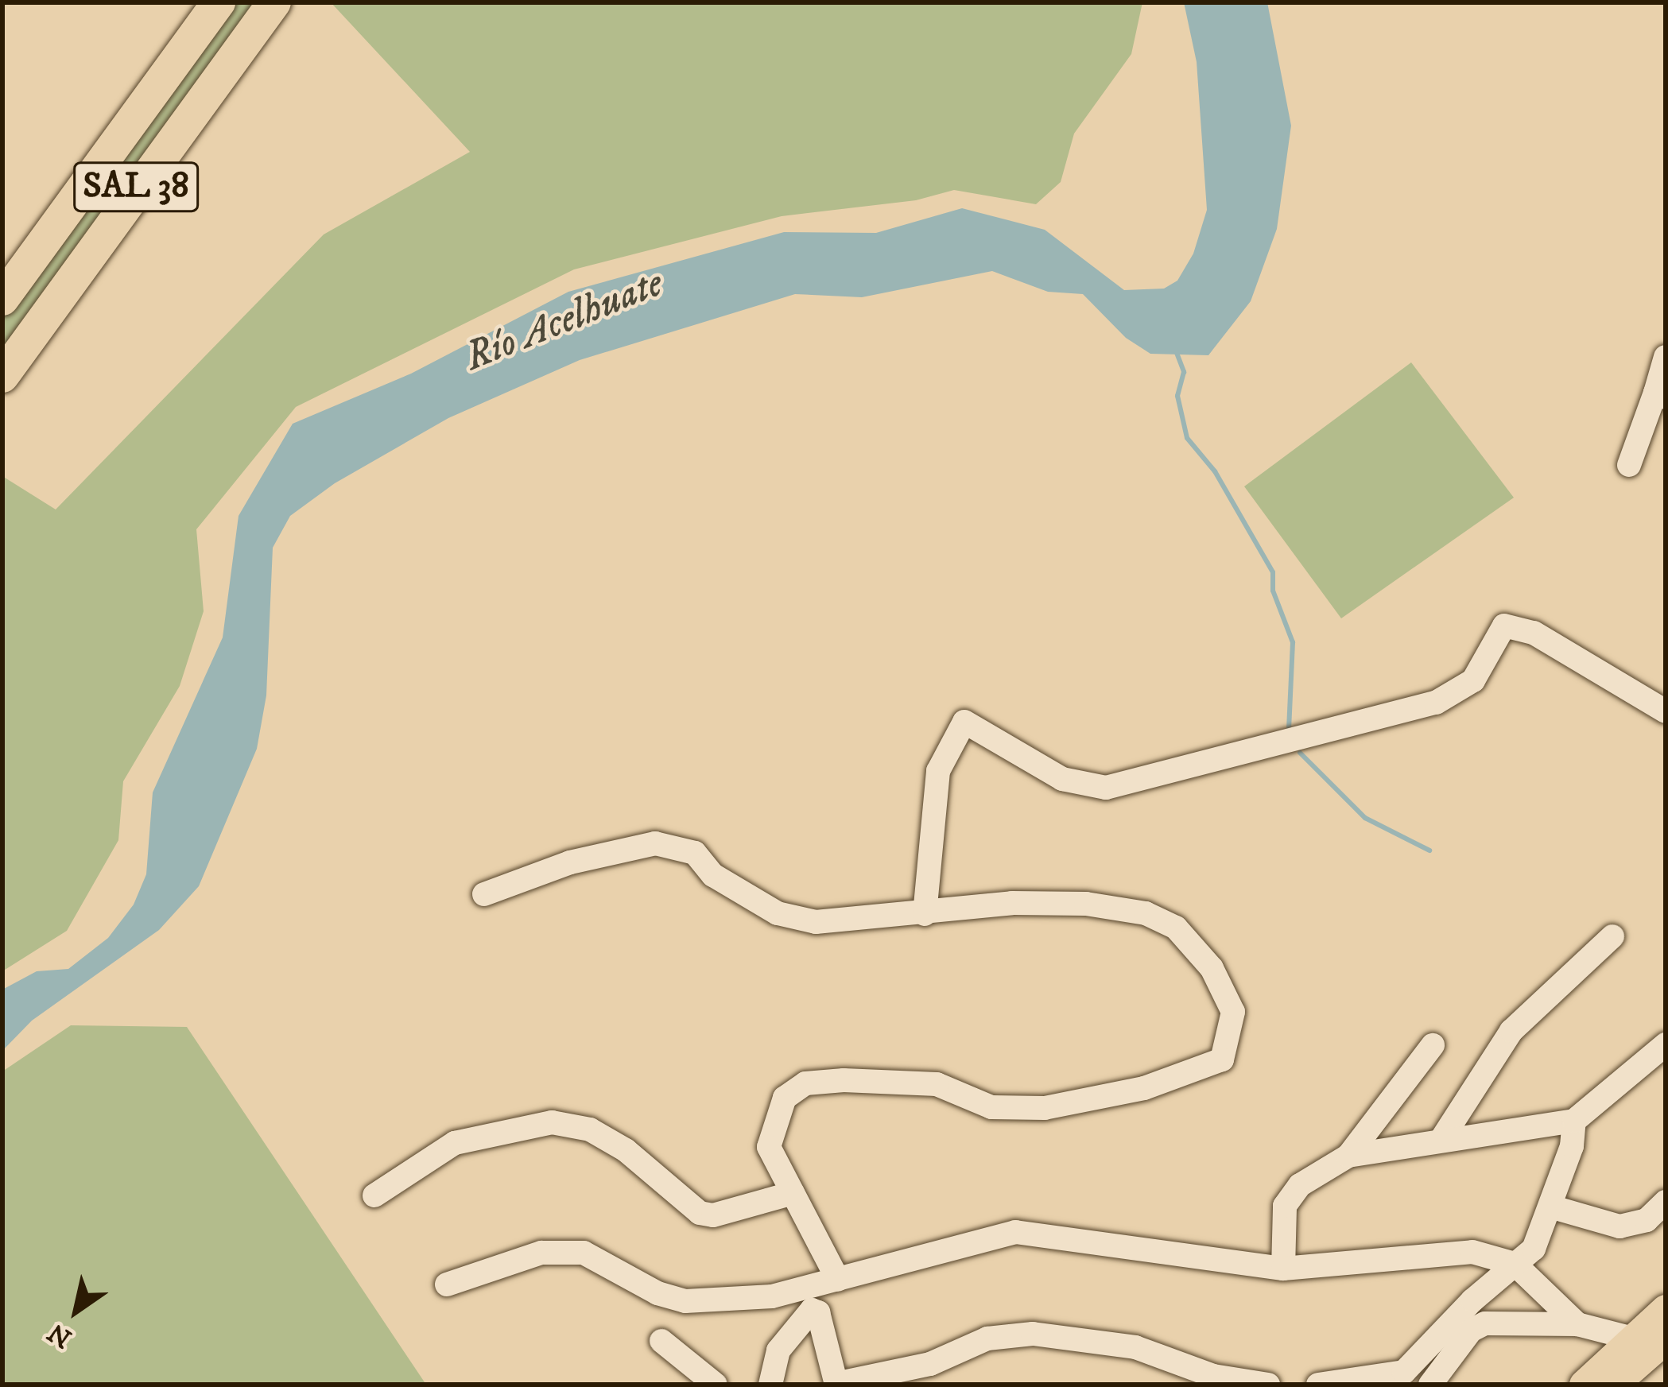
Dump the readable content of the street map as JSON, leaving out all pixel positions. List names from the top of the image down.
{
  "streets": {
    "highway": ["SAL 38"]
  },
  "water": ["Río Acelhuate"],
  "north": "bottom left"
}
